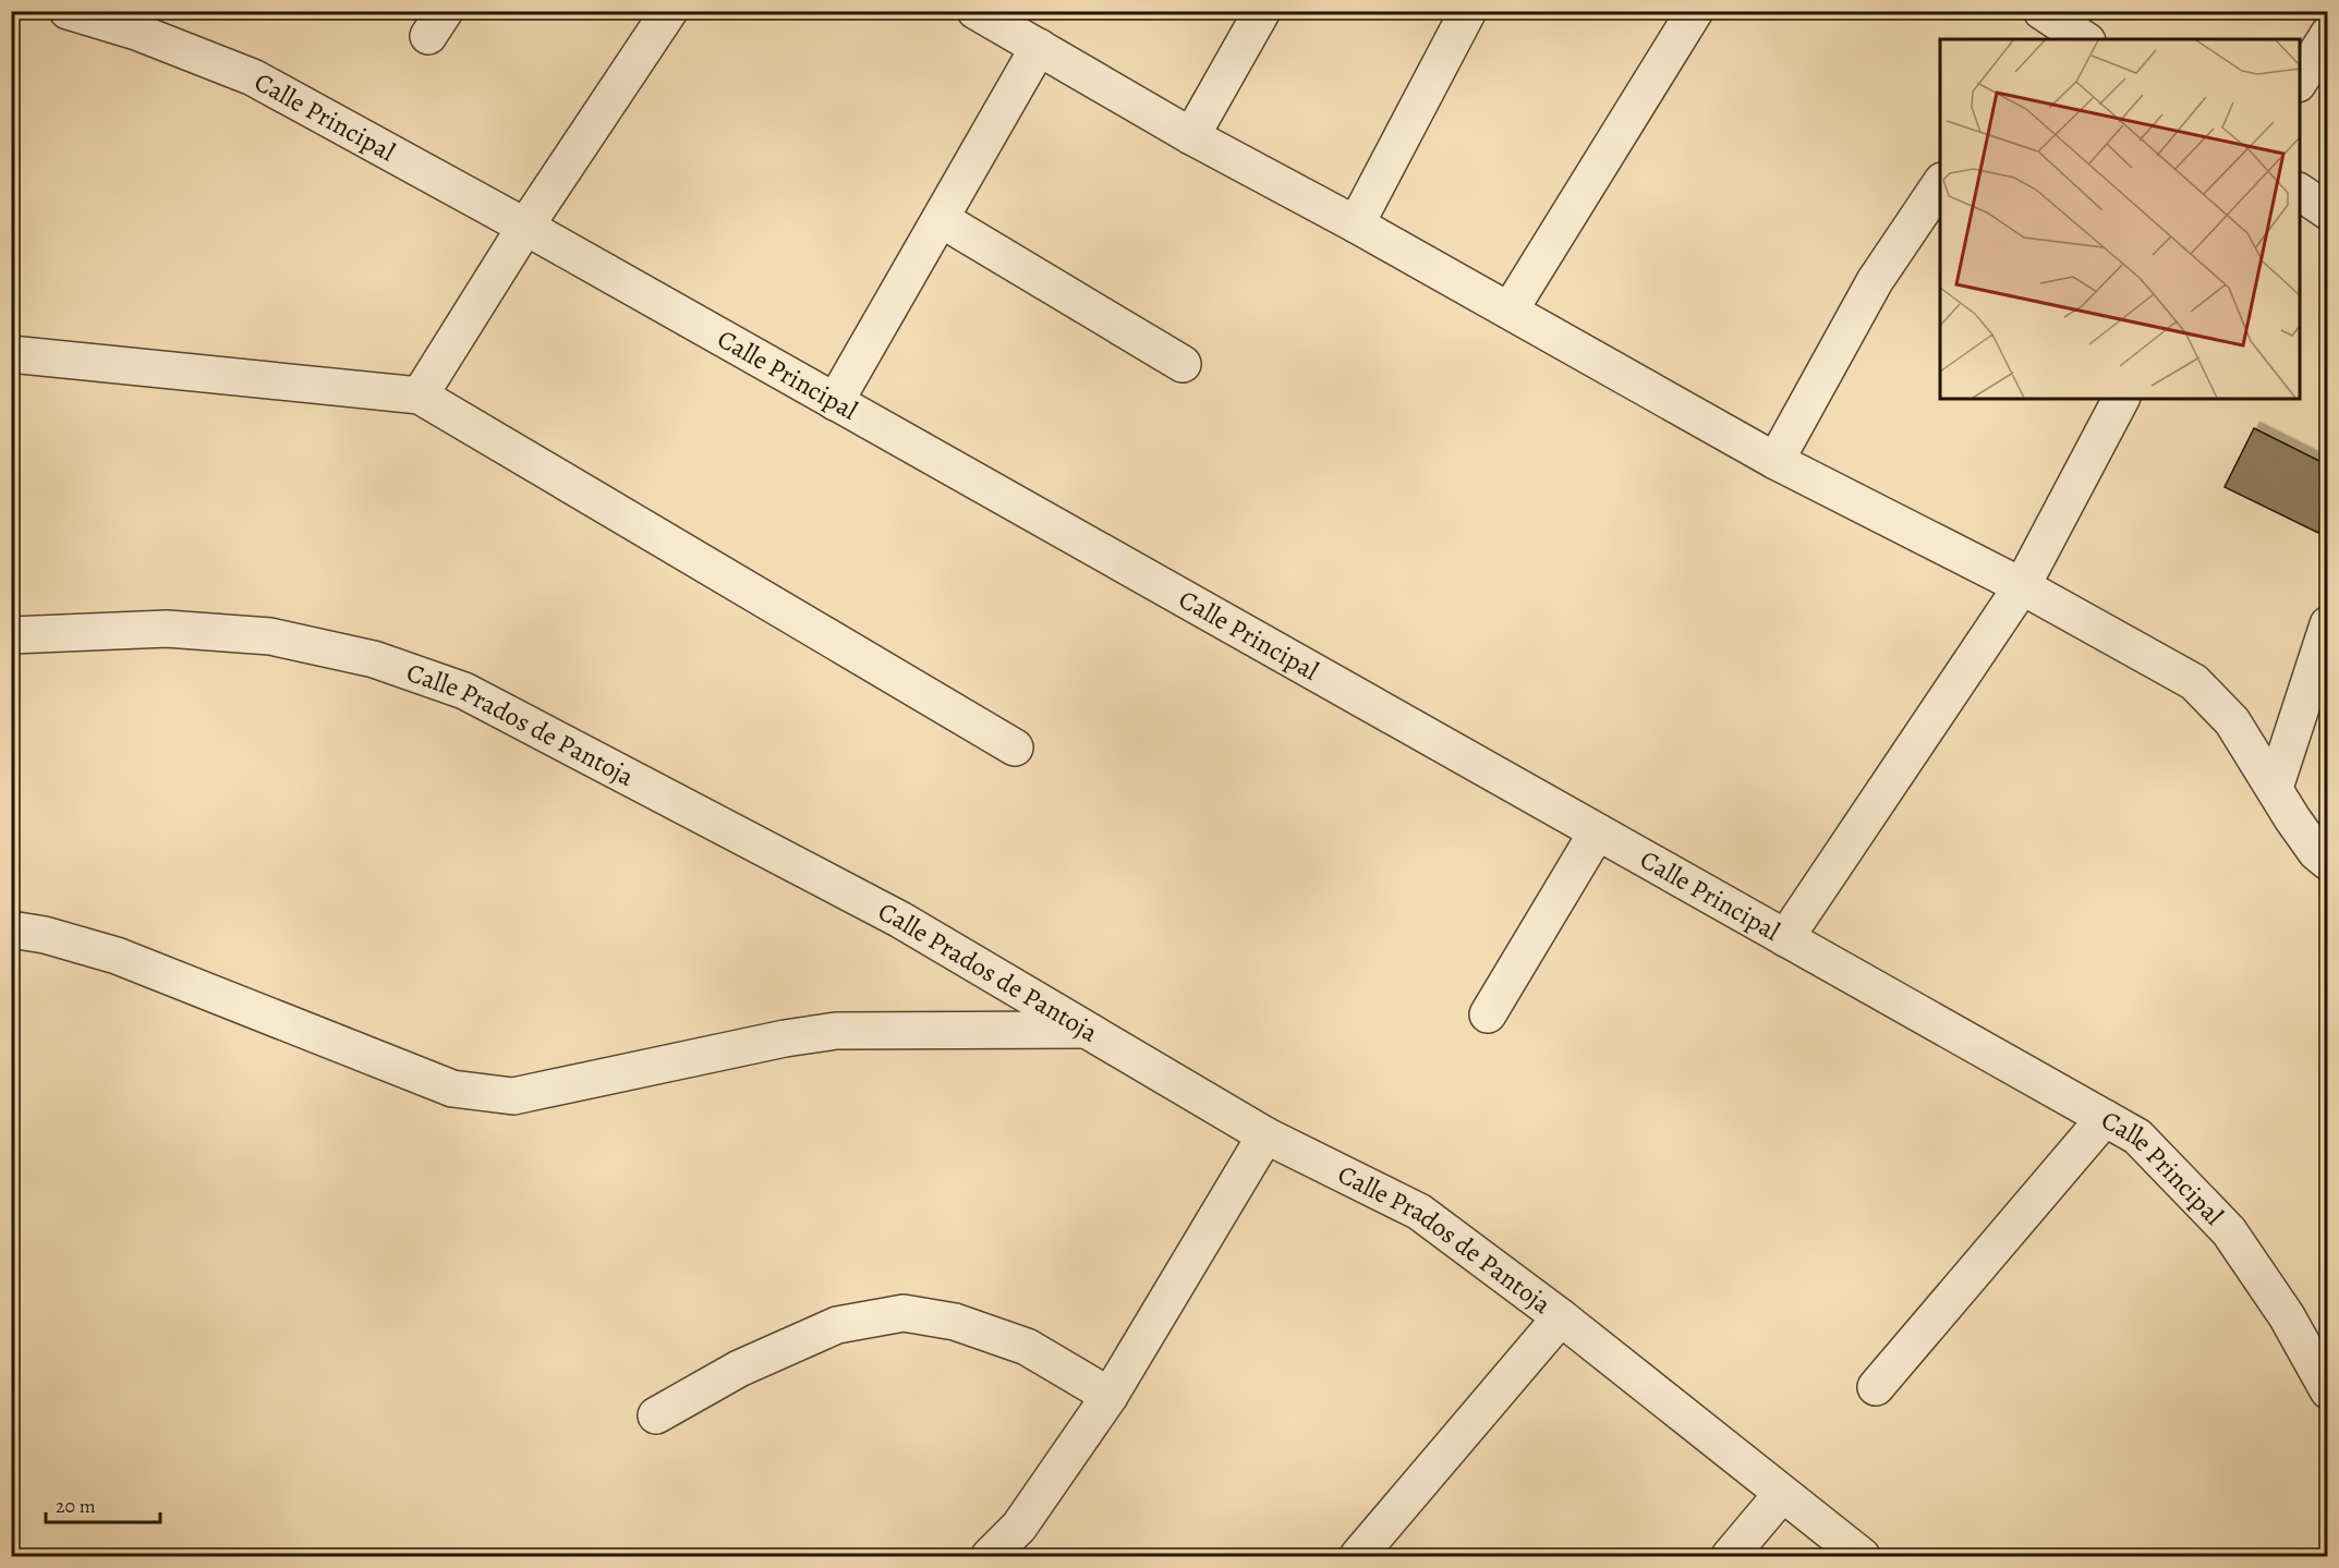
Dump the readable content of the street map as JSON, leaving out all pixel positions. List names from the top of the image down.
{
  "streets": {
    "street": ["Calle Principal", "Calle Prados de Pantoja"]
  },
  "scale_bar": "20 m"
}
